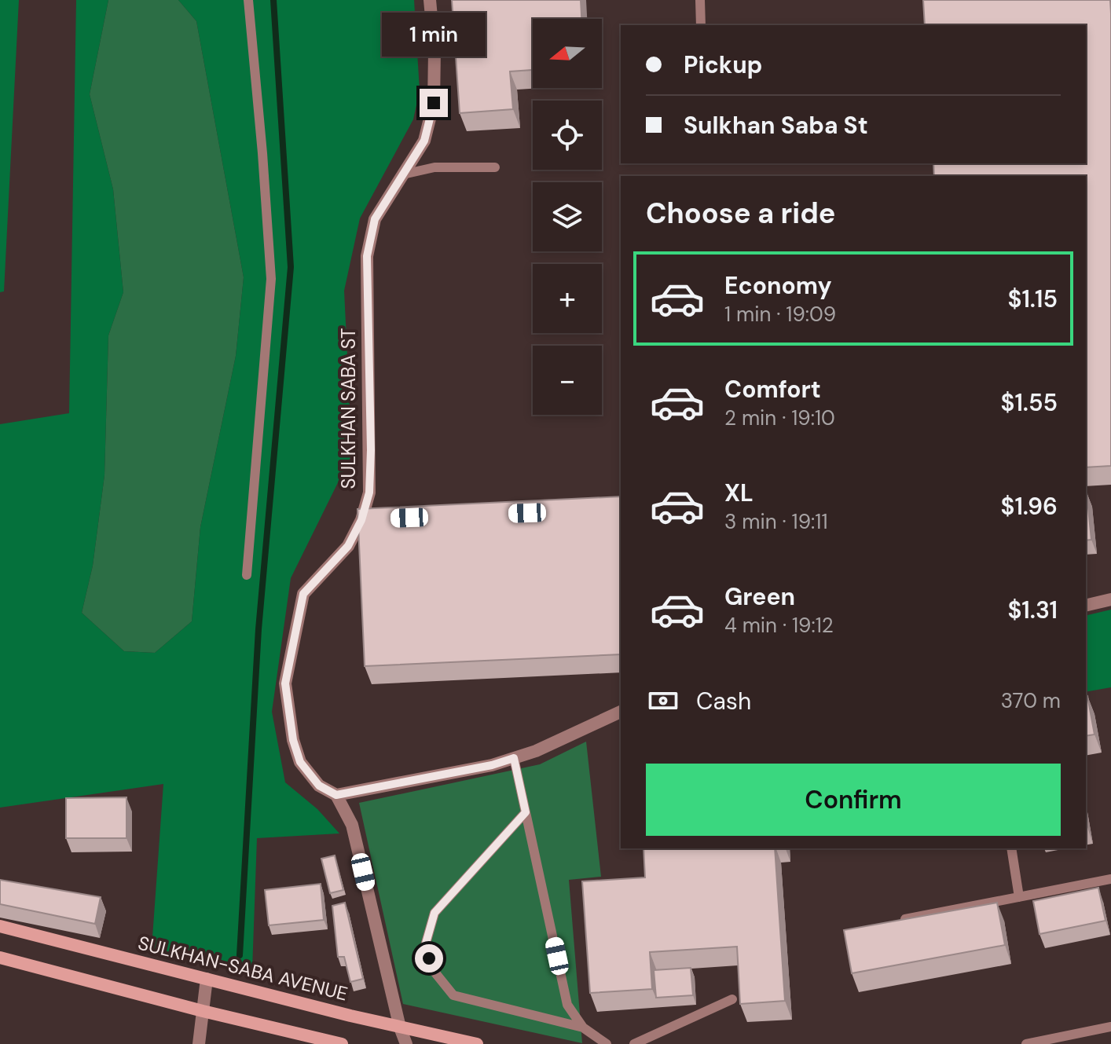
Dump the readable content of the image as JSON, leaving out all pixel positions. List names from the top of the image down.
{
  "streets": {
    "main road": ["SULKHAN-SABA AVENUE"],
    "street": ["SULKHAN SABA ST"]
  },
  "crossings": [
    ["SULKHAN SABA ST", "SULKHAN-SABA AVENUE"]
  ],
  "north": "left",
  "page": {
    "bubble": "1 min",
    "map_buttons": ["+", "−"],
    "banner": ["Pickup", "Sulkhan Saba St"],
    "heading": "Choose a ride",
    "list": [
      {
        "name": "Economy",
        "note": "1 min · 19:09",
        "value": "$1.15"
      },
      {
        "name": "Comfort",
        "note": "2 min · 19:10",
        "value": "$1.55"
      },
      {
        "name": "XL",
        "note": "3 min · 19:11",
        "value": "$1.96"
      },
      {
        "name": "Green",
        "note": "4 min · 19:12",
        "value": "$1.31"
      }
    ],
    "pay": ["Cash", "370 m"],
    "buttons": "Confirm"
  }
}
